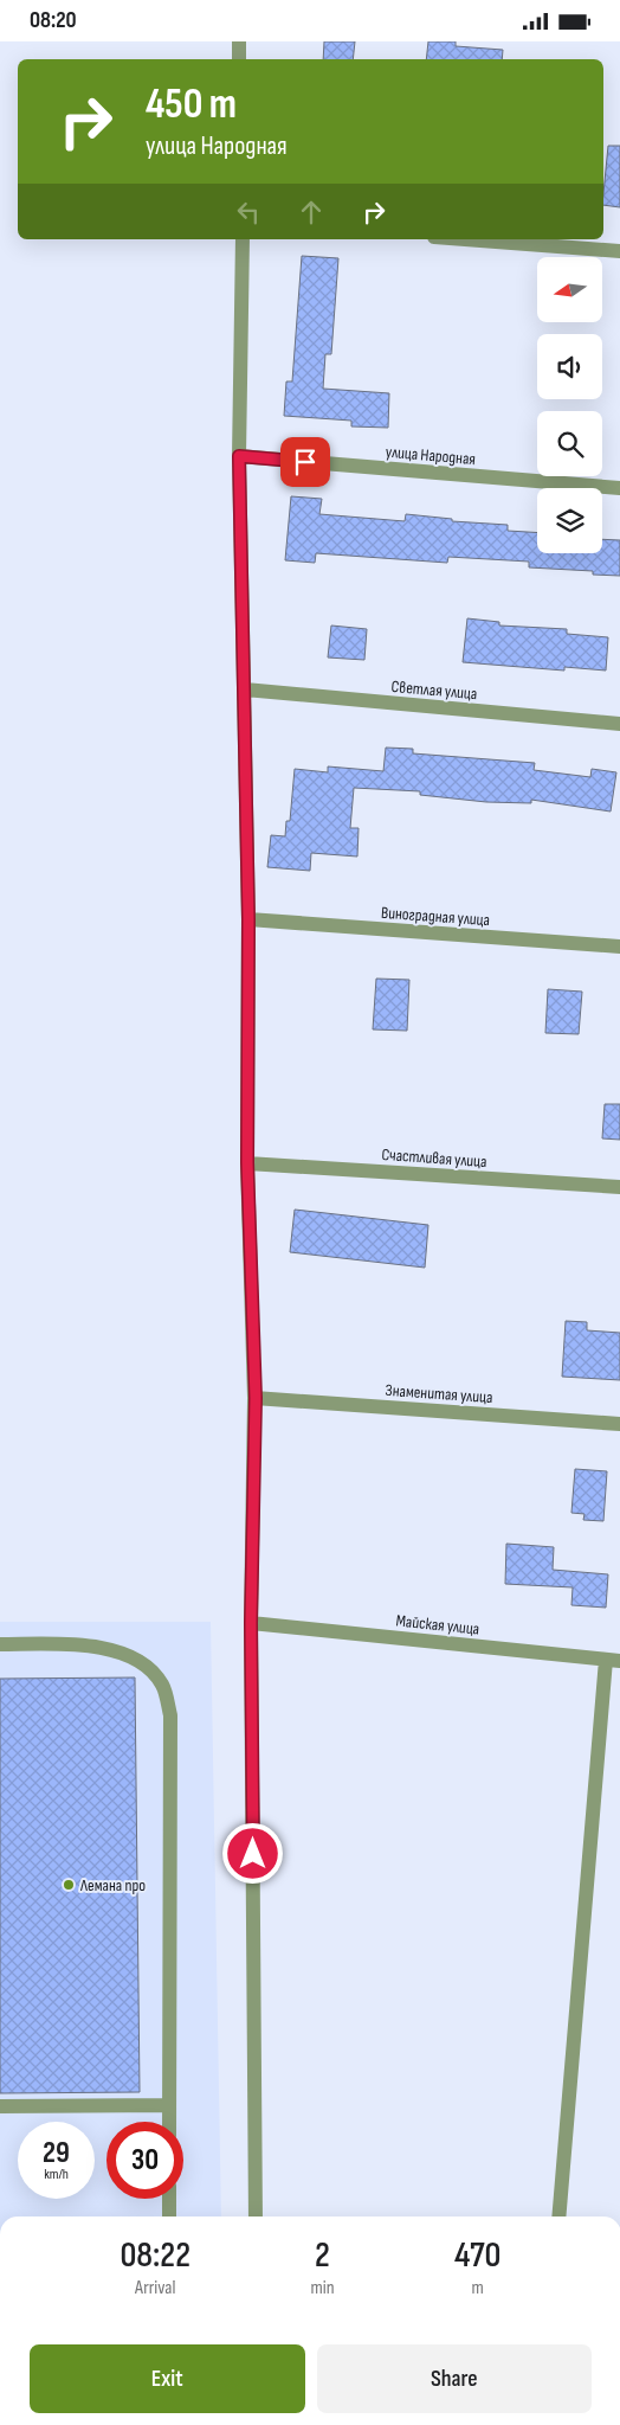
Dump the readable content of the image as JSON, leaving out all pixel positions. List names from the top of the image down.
{
  "streets": {
    "street": [
      "улица Народная",
      "Светлая улица",
      "Виноградная улица",
      "Счастливая улица",
      "Знаменитая улица",
      "Майская улица"
    ]
  },
  "places": ["Лемана про"],
  "north": "left",
  "page": {
    "status": "08:20",
    "turn": ["450 m", "улица Народная"],
    "speed": "29 km/h",
    "limit": "30",
    "eta": [
      "08:22",
      "Arrival",
      "2",
      "min",
      "470",
      "m"
    ],
    "buttons": ["Exit", "Share"]
  }
}
